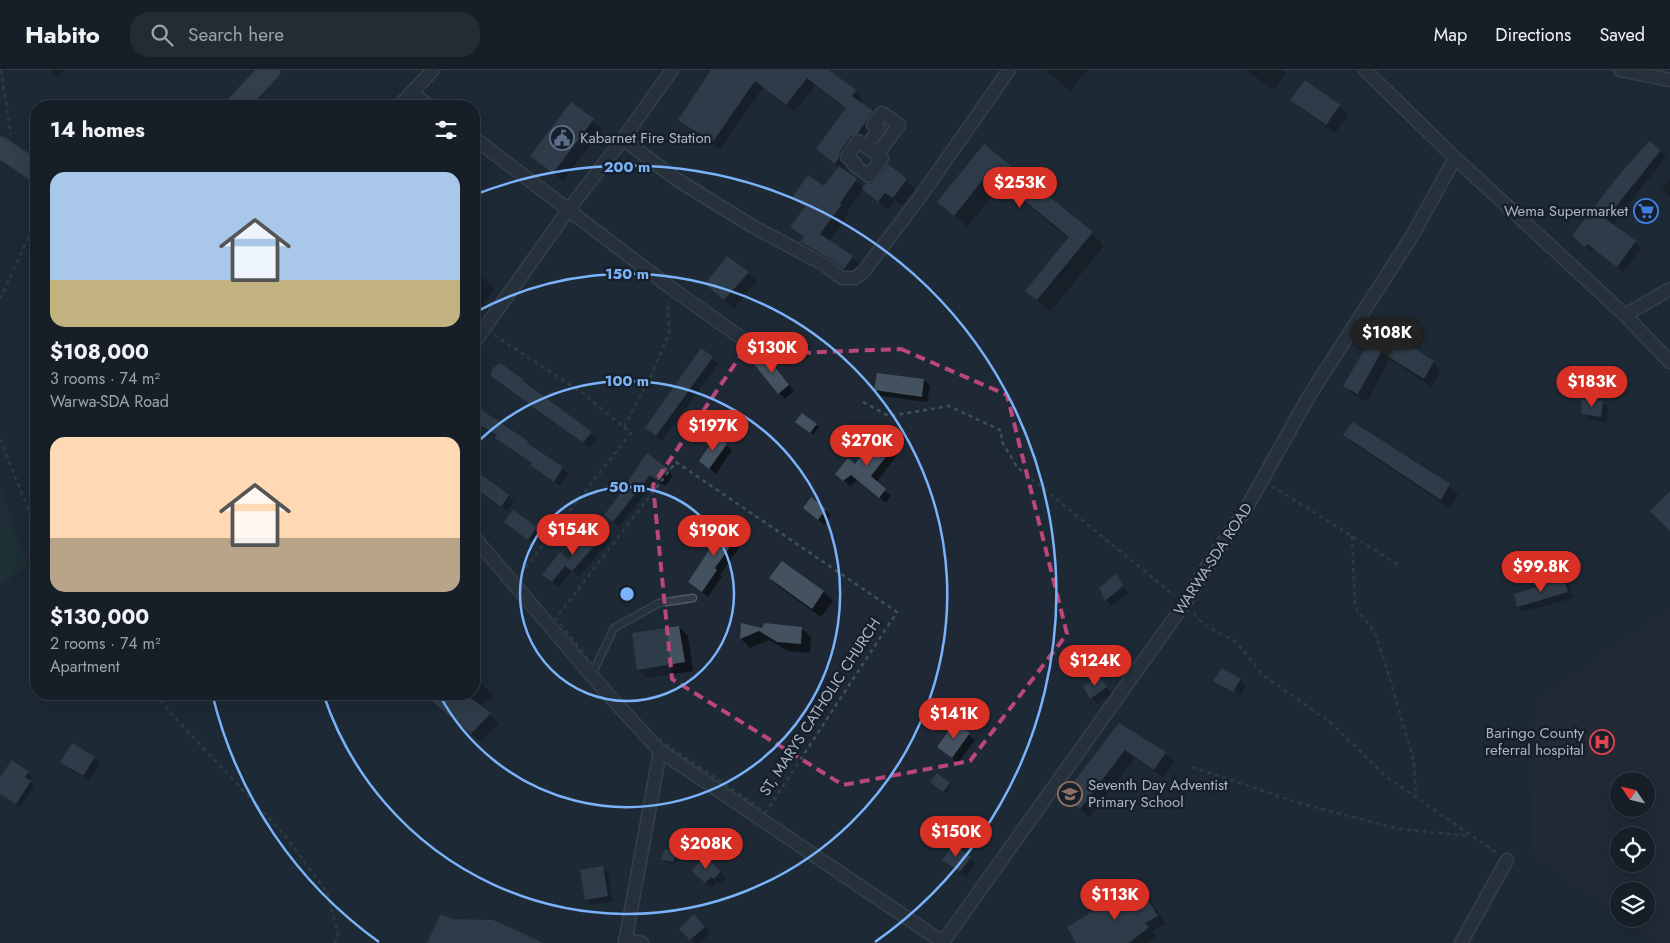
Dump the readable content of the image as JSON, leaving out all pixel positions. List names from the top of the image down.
{
  "streets": {
    "street": ["WARWA-SDA ROAD"],
    "path": ["ST, MARYS CATHOLIC CHURCH"]
  },
  "places": {
    "public building": ["Kabarnet Fire Station"],
    "supermarket": ["Wema Supermarket"],
    "hospital": ["Baringo County referral hospital"],
    "school or university": ["Seventh Day Adventist Primary School"]
  },
  "north": "top left",
  "page": {
    "header": "Habito",
    "search": "Search here",
    "nav": ["Map", "Directions", "Saved"],
    "heading": "14 homes",
    "list": [
      {
        "name": "$108,000",
        "note": "3 rooms · 74 m² · Warwa-SDA Road"
      },
      {
        "name": "$130,000",
        "note": "2 rooms · 74 m² · Apartment"
      }
    ],
    "price": [
      "$253K",
      "$108K",
      "$130K",
      "$183K",
      "$197K",
      "$270K",
      "$154K",
      "$190K",
      "$99.8K",
      "$124K",
      "$141K",
      "$150K",
      "$208K",
      "$113K"
    ]
  },
  "rings": [
    "200 m",
    "150 m",
    "100 m",
    "50 m"
  ]
}
